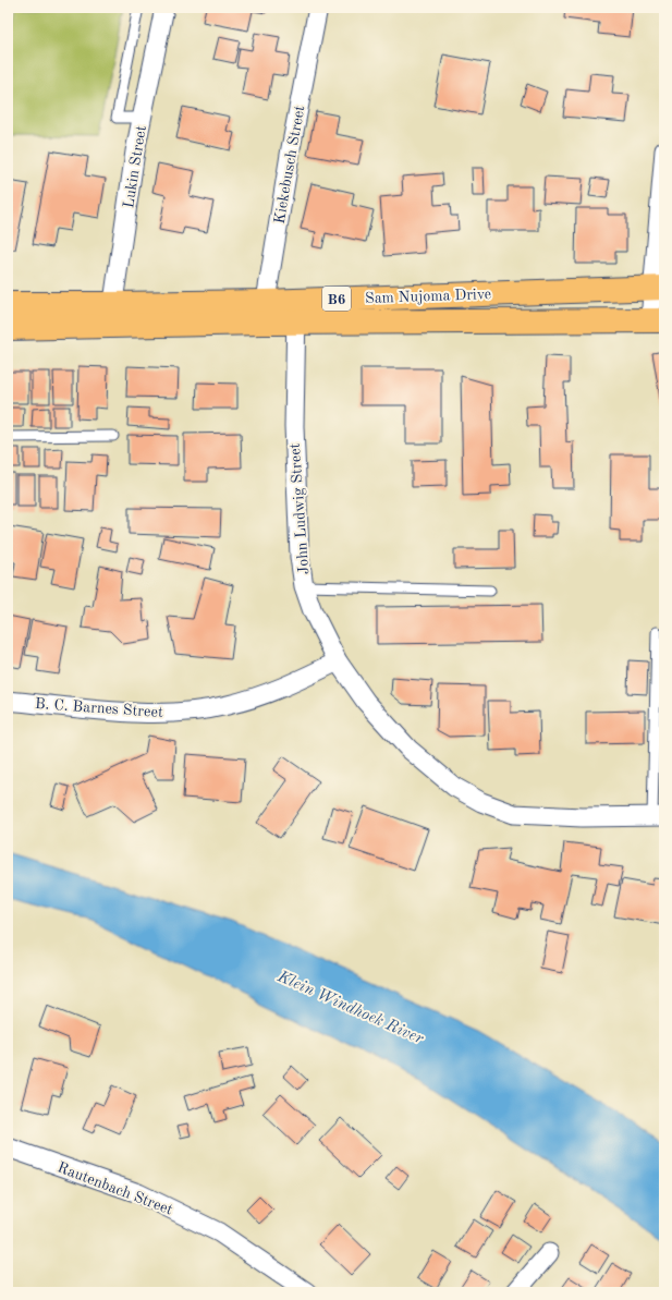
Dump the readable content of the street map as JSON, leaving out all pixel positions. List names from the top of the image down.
{
  "streets": {
    "highway": ["Sam Nujoma Drive", "B6"],
    "street": [
      "Kiekebusch Street",
      "Lukin Street",
      "John Ludwig Street",
      "B. C. Barnes Street",
      "Rautenbach Street"
    ]
  },
  "crossings": [
    ["Kiekebusch Street", "Sam Nujoma Drive"],
    ["Lukin Street", "Sam Nujoma Drive"],
    ["Sam Nujoma Drive", "John Ludwig Street"],
    ["John Ludwig Street", "B. C. Barnes Street"]
  ],
  "water": ["Klein Windhoek River"]
}
